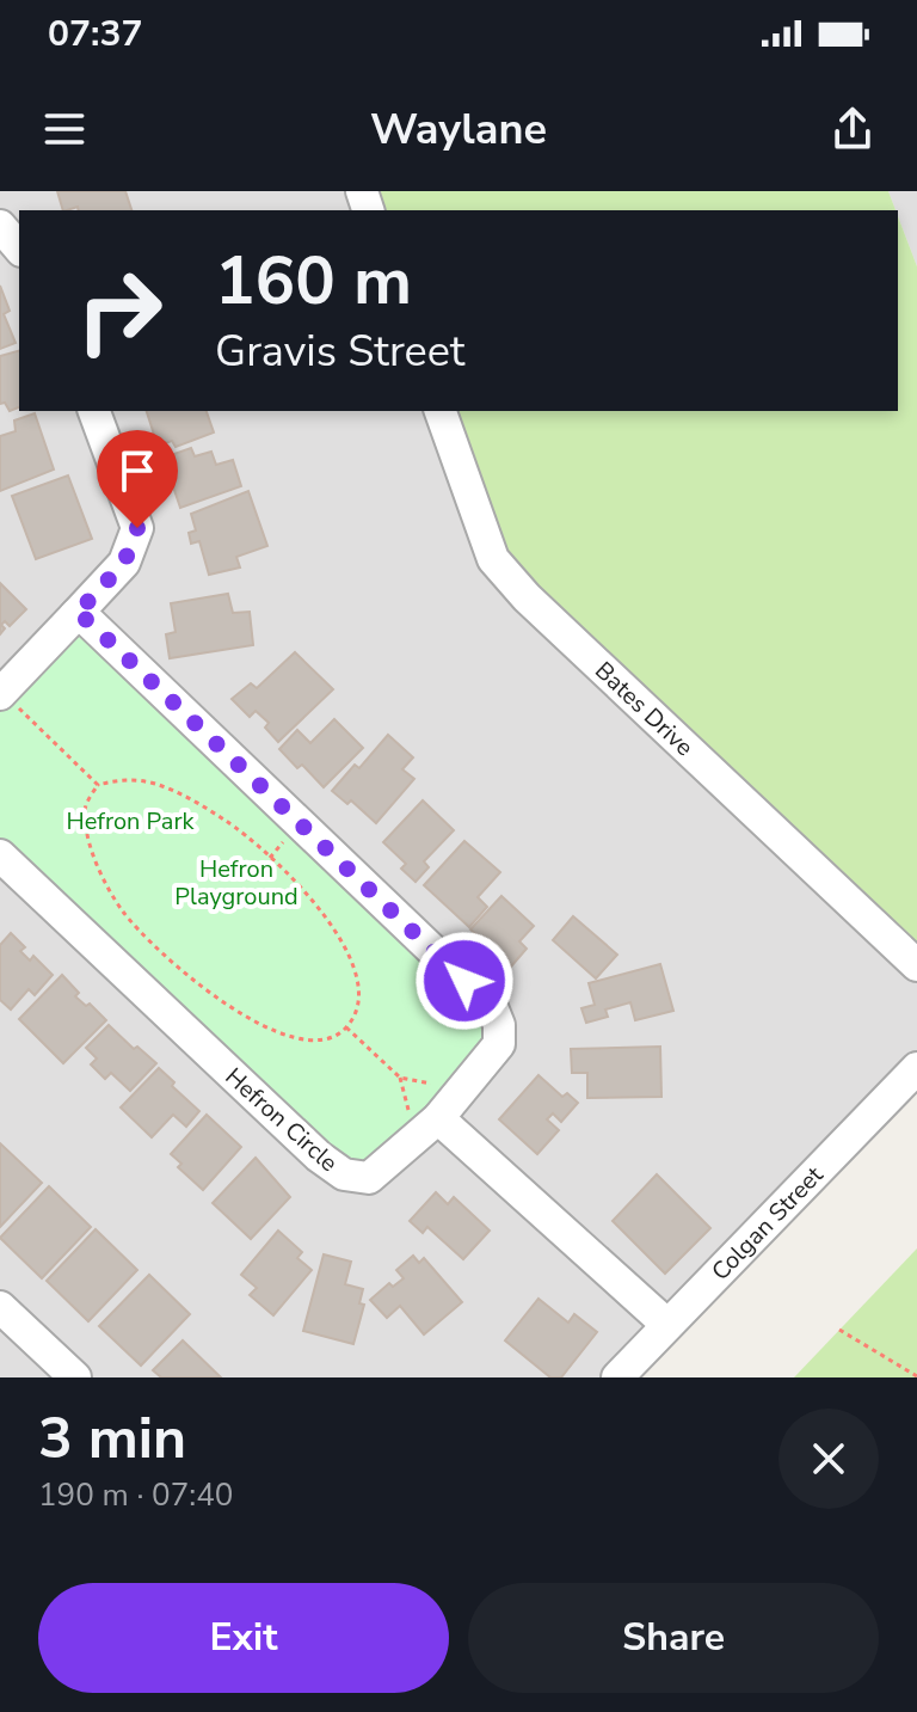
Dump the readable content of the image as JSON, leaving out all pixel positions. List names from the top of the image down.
{
  "streets": {
    "street": ["Bates Drive", "Hefron Circle", "Colgan Street"]
  },
  "parks": ["Hefron Park", "Hefron Playground"],
  "page": {
    "status": "07:37",
    "header": "Waylane",
    "turn": ["160 m", "Gravis Street"],
    "heading": ["3 min", "190 m · 07:40"],
    "buttons": ["Exit", "Share"]
  }
}
